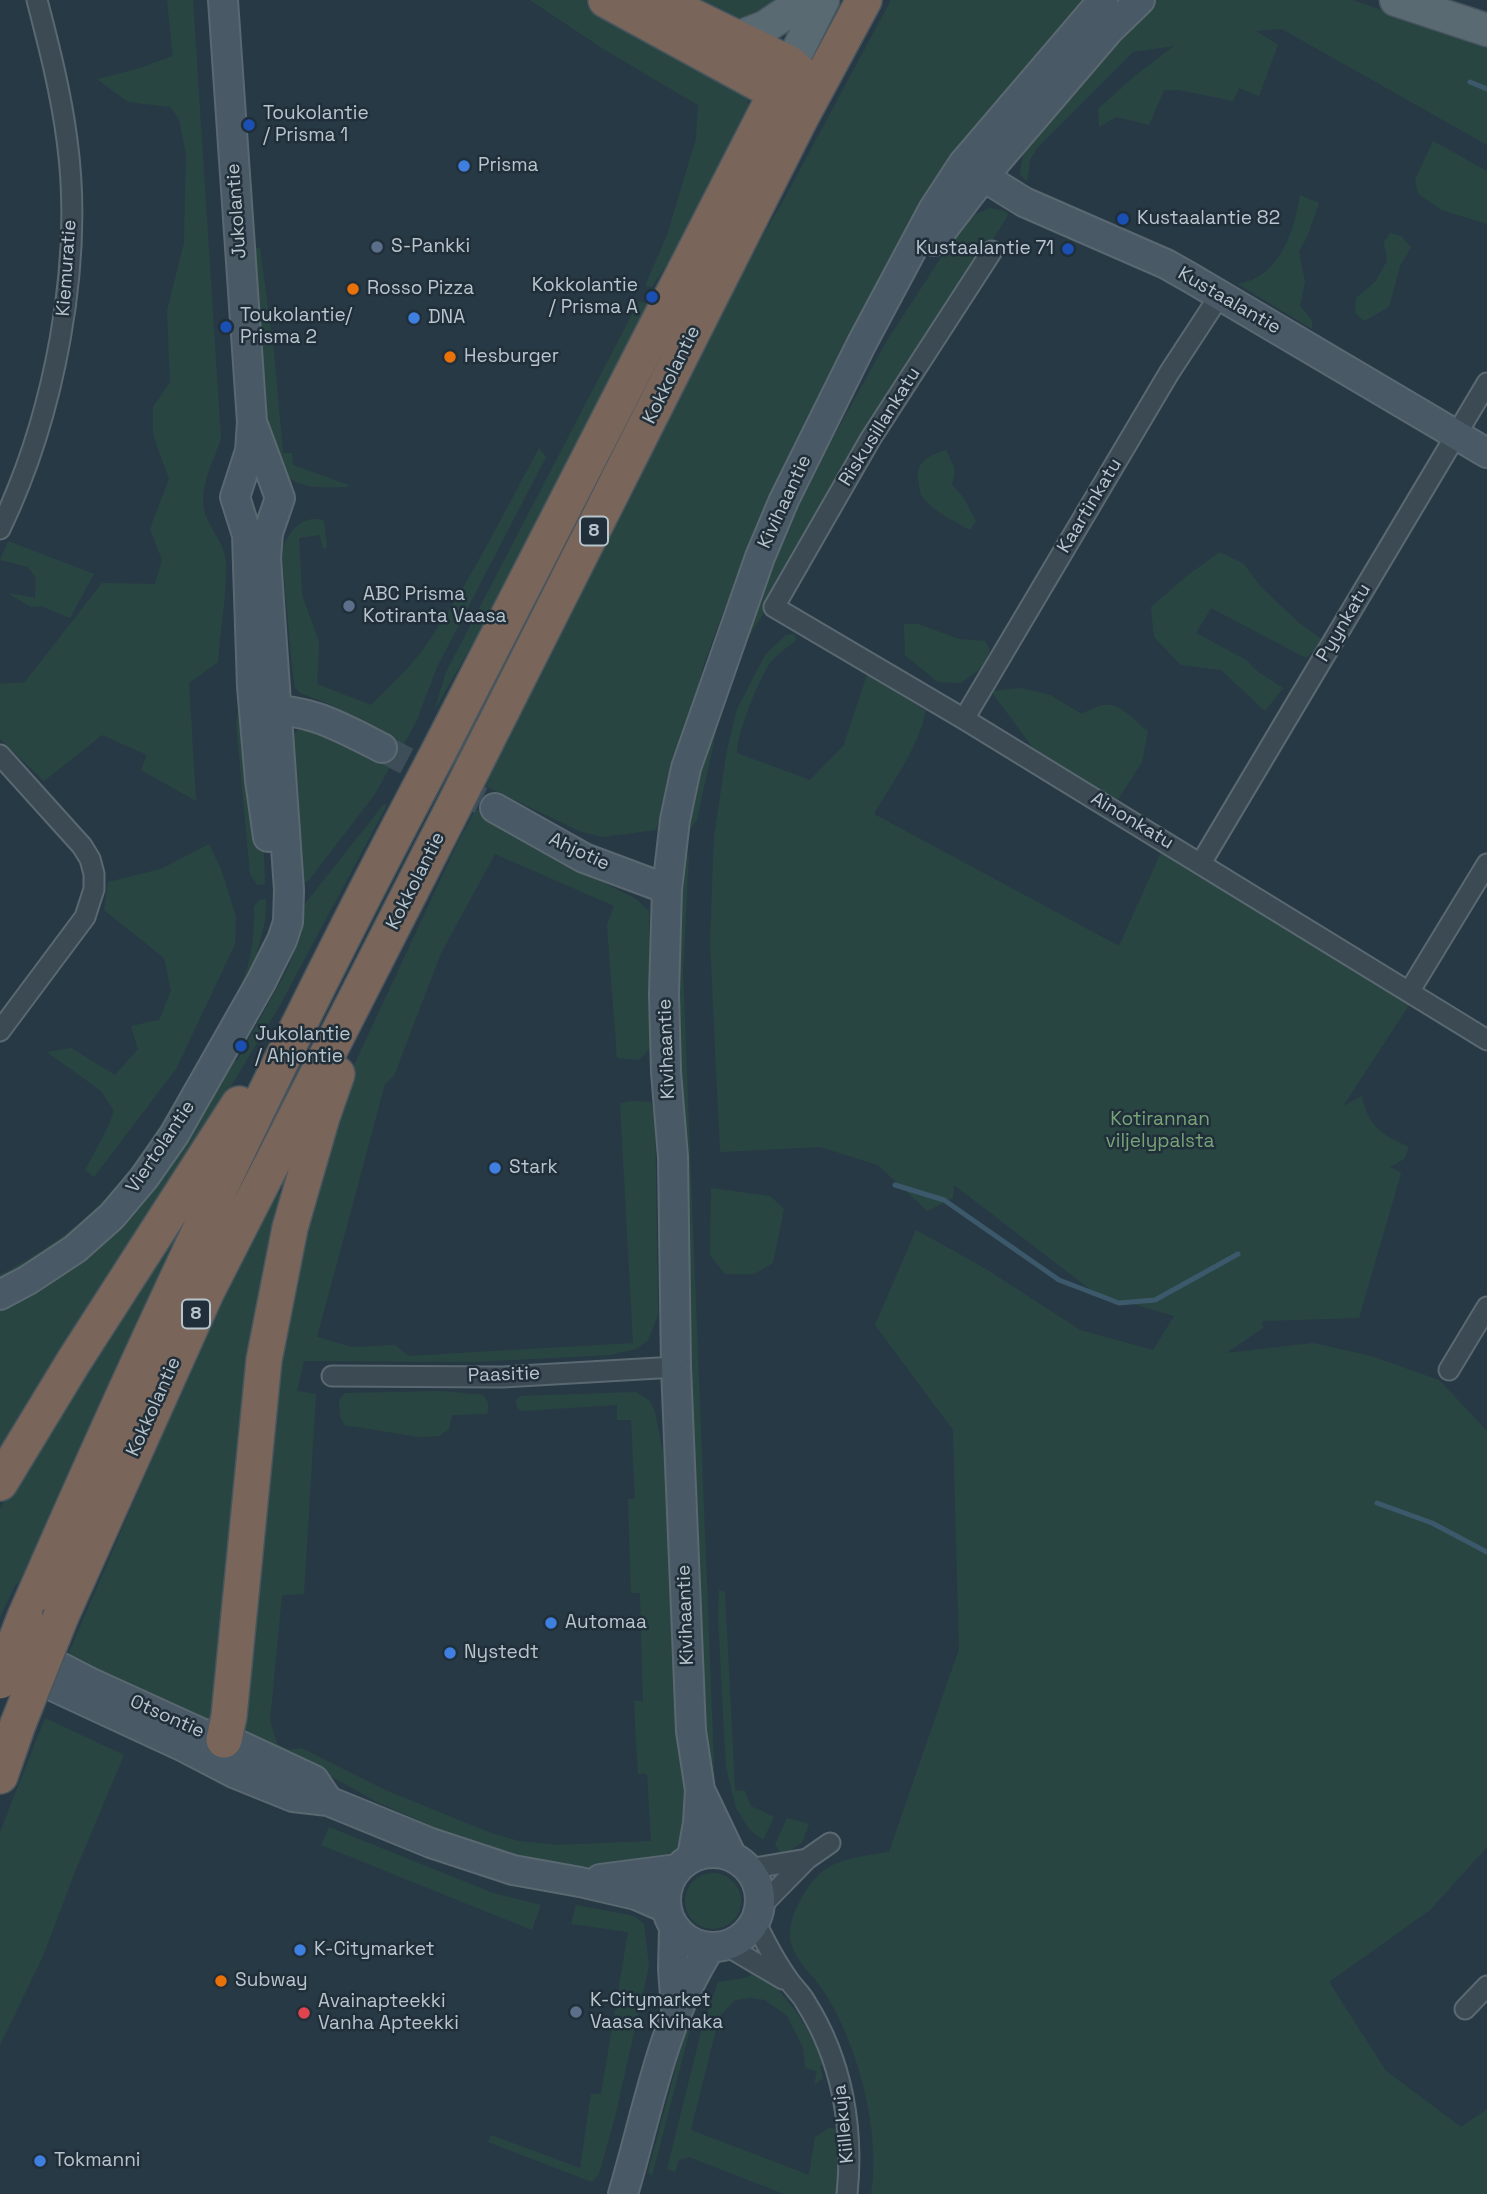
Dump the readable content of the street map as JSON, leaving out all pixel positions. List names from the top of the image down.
{
  "streets": {
    "highway": ["Kokkolantie", "8"],
    "main road": [
      "Jukolantie",
      "Kustaalantie",
      "Kivihaantie",
      "Ahjotie",
      "Viertolantie",
      "Otsontie"
    ],
    "street": [
      "Kiemuratie",
      "Riskusillankatu",
      "Kaartinkatu",
      "Pyynkatu",
      "Ainonkatu",
      "Paasitie",
      "Kiillekuja"
    ]
  },
  "crossings": [
    ["Kustaalantie", "Kivihaantie"],
    ["Kustaalantie", "Kaartinkatu"],
    ["Kustaalantie", "Pyynkatu"],
    ["Kokkolantie", "Otsontie"],
    ["Riskusillankatu", "Ainonkatu"],
    ["Kivihaantie", "Ahjotie"],
    ["Kivihaantie", "Paasitie"],
    ["Kivihaantie", "Otsontie"],
    ["Kivihaantie", "Kiillekuja"],
    ["Kaartinkatu", "Ainonkatu"],
    ["Pyynkatu", "Ainonkatu"],
    ["Otsontie", "Kiillekuja"]
  ],
  "parks": ["Kotirannan viljelypalsta"],
  "places": [
    "Toukolantie / Prisma 1",
    "Prisma",
    "Kustaalantie 82",
    "S-Pankki",
    "Kustaalantie 71",
    "Rosso Pizza",
    "Kokkolantie / Prisma A",
    "DNA",
    "Toukolantie/ Prisma 2",
    "Hesburger",
    "ABC Prisma Kotiranta Vaasa",
    "Jukolantie / Ahjontie",
    "Stark",
    "Automaa",
    "Nystedt",
    "K-Citymarket",
    "Subway",
    "K-Citymarket Vaasa Kivihaka",
    "Avainapteekki Vanha Apteekki",
    "Tokmanni"
  ]
}
